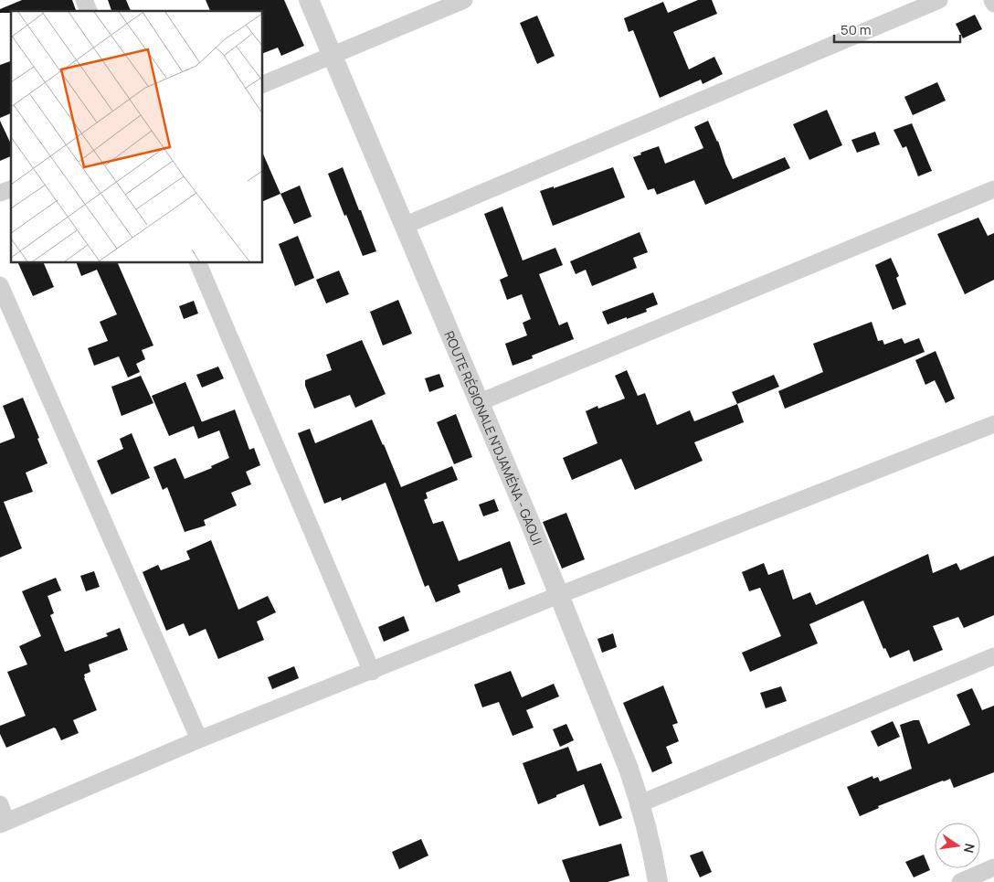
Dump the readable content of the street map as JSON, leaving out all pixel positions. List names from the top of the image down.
{
  "streets": {
    "street": ["ROUTE RÉGIONALE N'DJAMÉNA - GAOUI"]
  },
  "scale_bar": "50 m",
  "north": "right"
}
